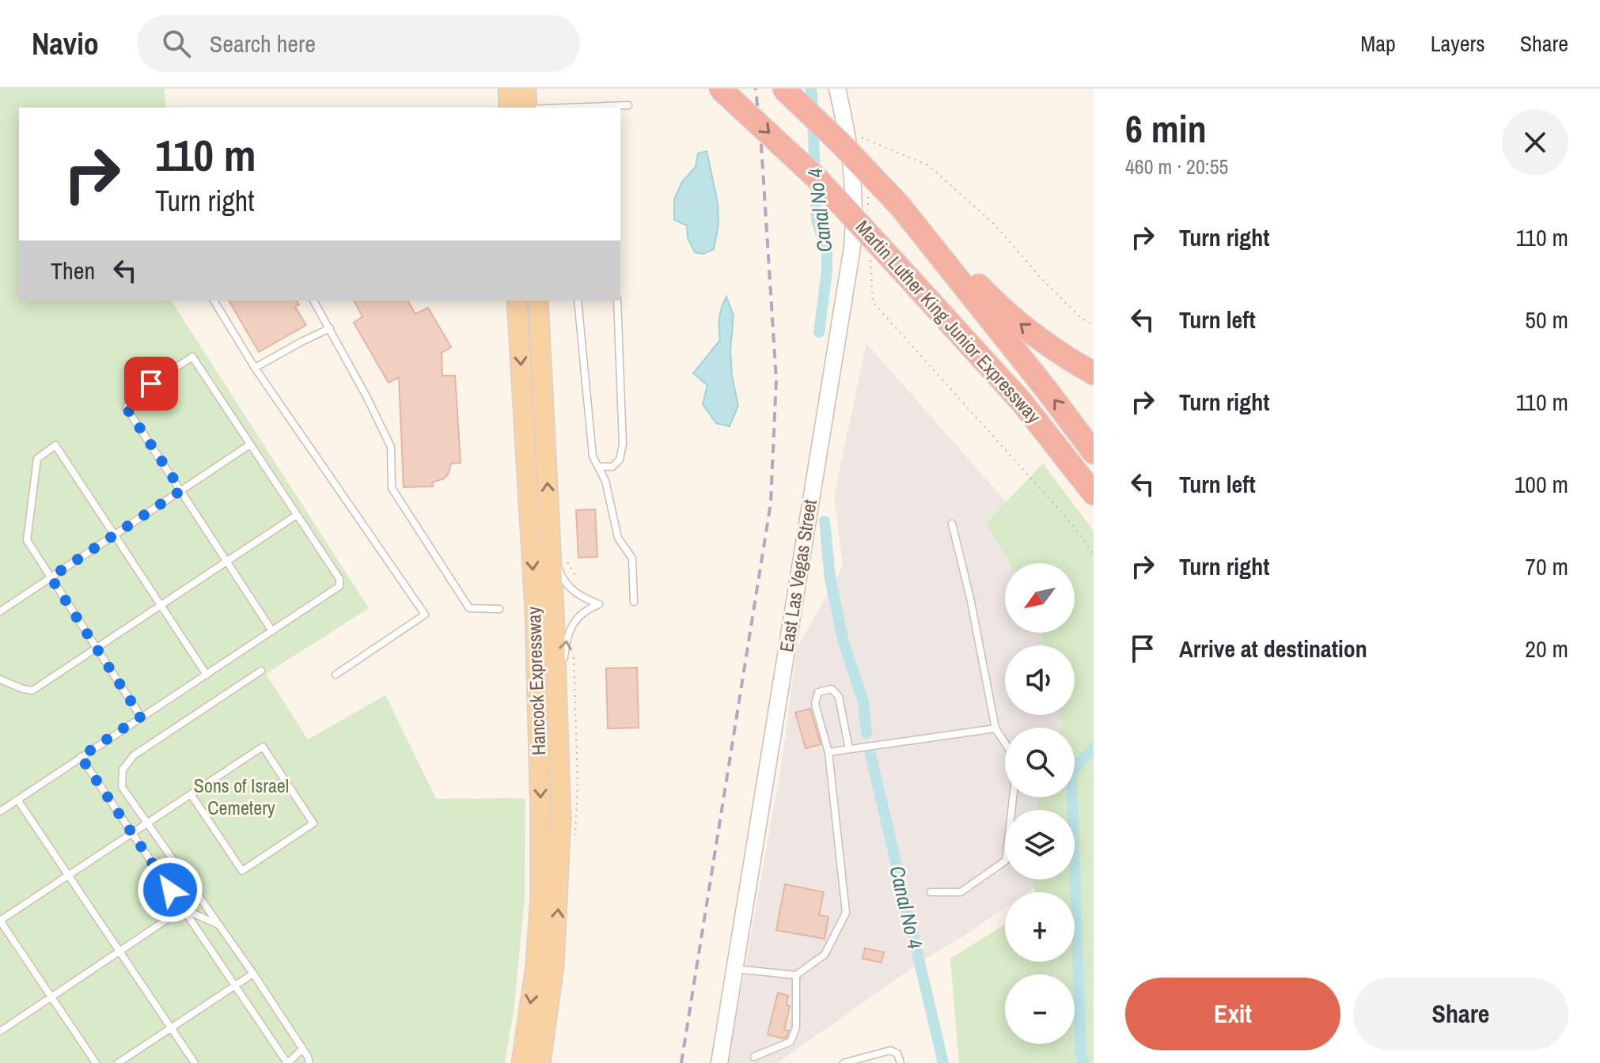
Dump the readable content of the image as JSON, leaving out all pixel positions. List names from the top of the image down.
{
  "streets": {
    "highway": ["Martin Luther King Junior Expressway"],
    "main road": ["Hancock Expressway"],
    "street": ["East Las Vegas Street"]
  },
  "water": ["Canal No 4"],
  "parks": ["Sons of Israel Cemetery"],
  "north": "bottom left",
  "page": {
    "header": "Navio",
    "search": "Search here",
    "nav": ["Map", "Layers", "Share"],
    "heading": ["6 min", "460 m · 20:55"],
    "turn": ["110 m", "Turn right"],
    "list": [
      {
        "name": "Turn right",
        "value": "110 m"
      },
      {
        "name": "Turn left",
        "value": "50 m"
      },
      {
        "name": "Turn right",
        "value": "110 m"
      },
      {
        "name": "Turn left",
        "value": "100 m"
      },
      {
        "name": "Turn right",
        "value": "70 m"
      },
      {
        "name": "Arrive at destination",
        "value": "20 m"
      }
    ],
    "then": "Then",
    "map_buttons": ["+", "−"],
    "buttons": ["Exit", "Share"]
  }
}
